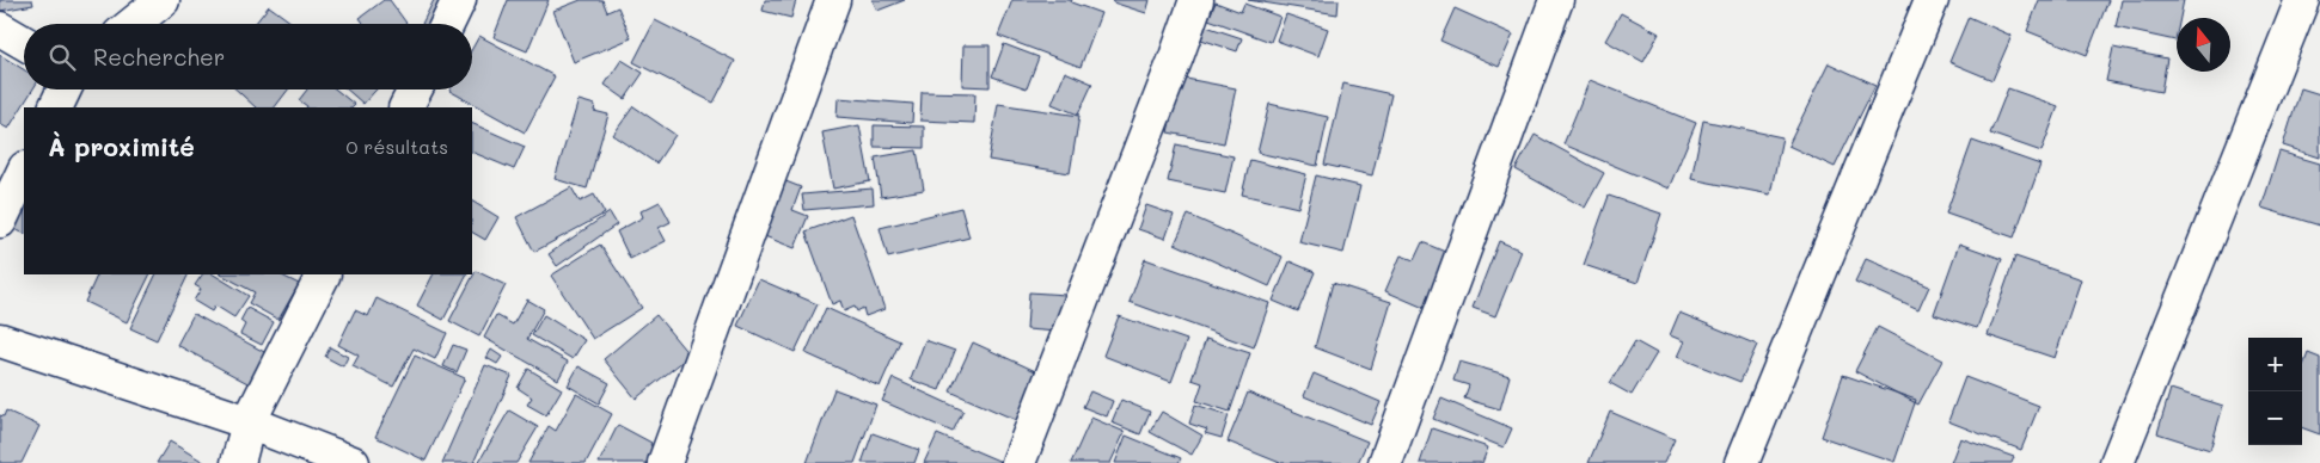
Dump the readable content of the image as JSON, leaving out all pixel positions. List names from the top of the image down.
{
  "north": "top",
  "page": {
    "search": "Rechercher",
    "heading": ["À proximité", "0 résultats"],
    "map_buttons": ["+", "−"]
  }
}
